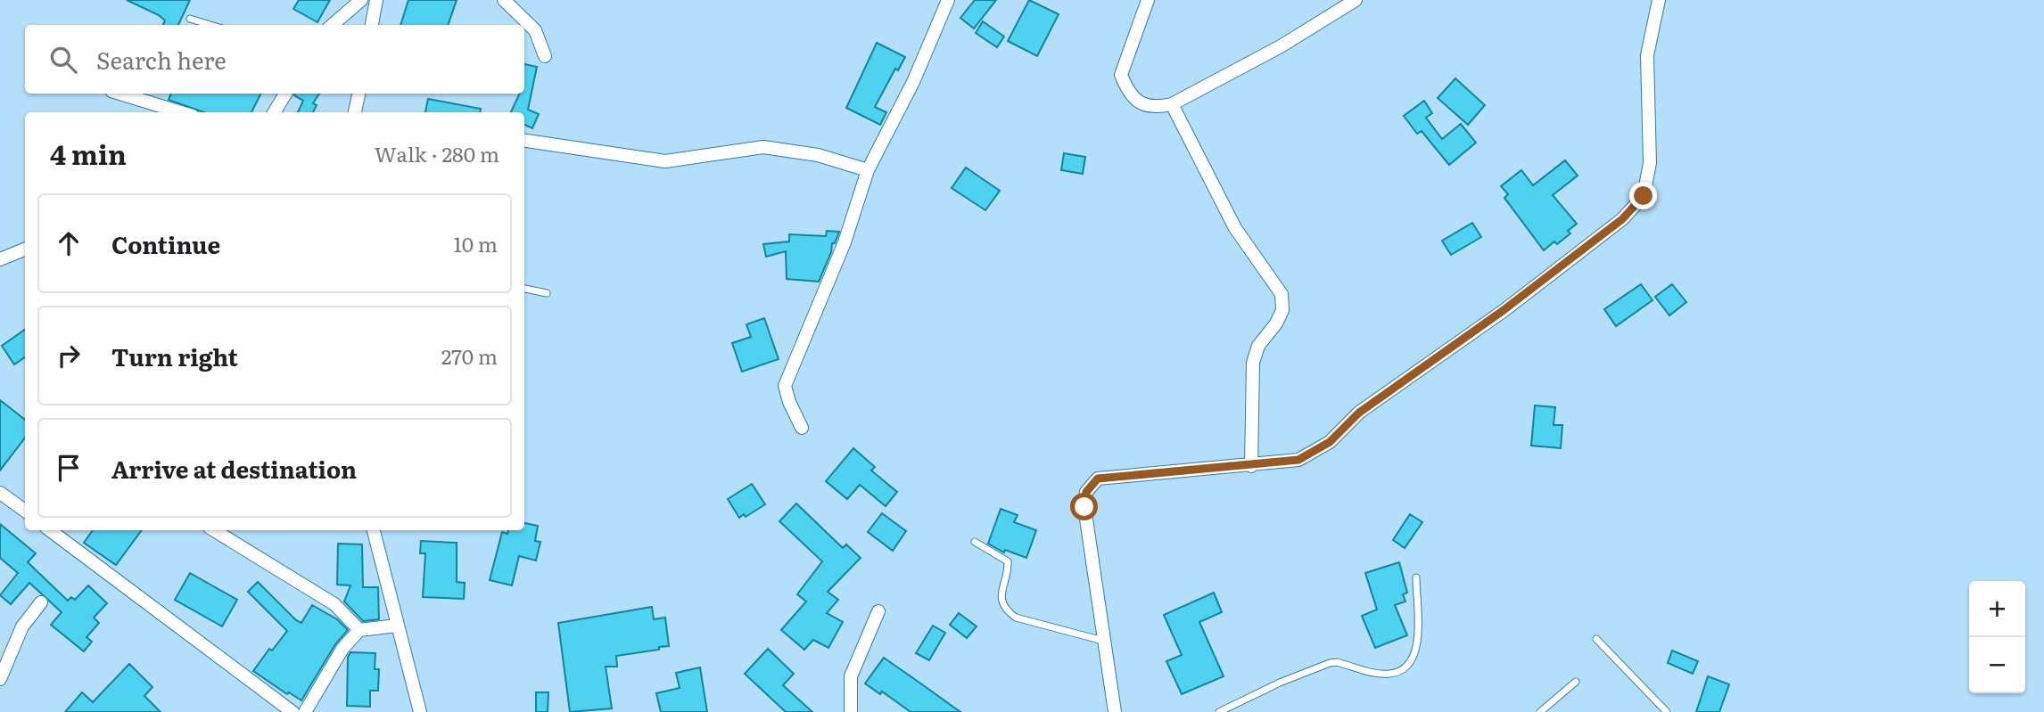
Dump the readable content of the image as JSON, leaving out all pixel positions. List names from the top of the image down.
{
  "page": {
    "search": "Search here",
    "heading": ["4 min", "Walk · 280 m"],
    "list": [
      ["Continue", "10 m"],
      ["Turn right", "270 m"],
      "Arrive at destination"
    ],
    "map_buttons": ["+", "−"]
  }
}
